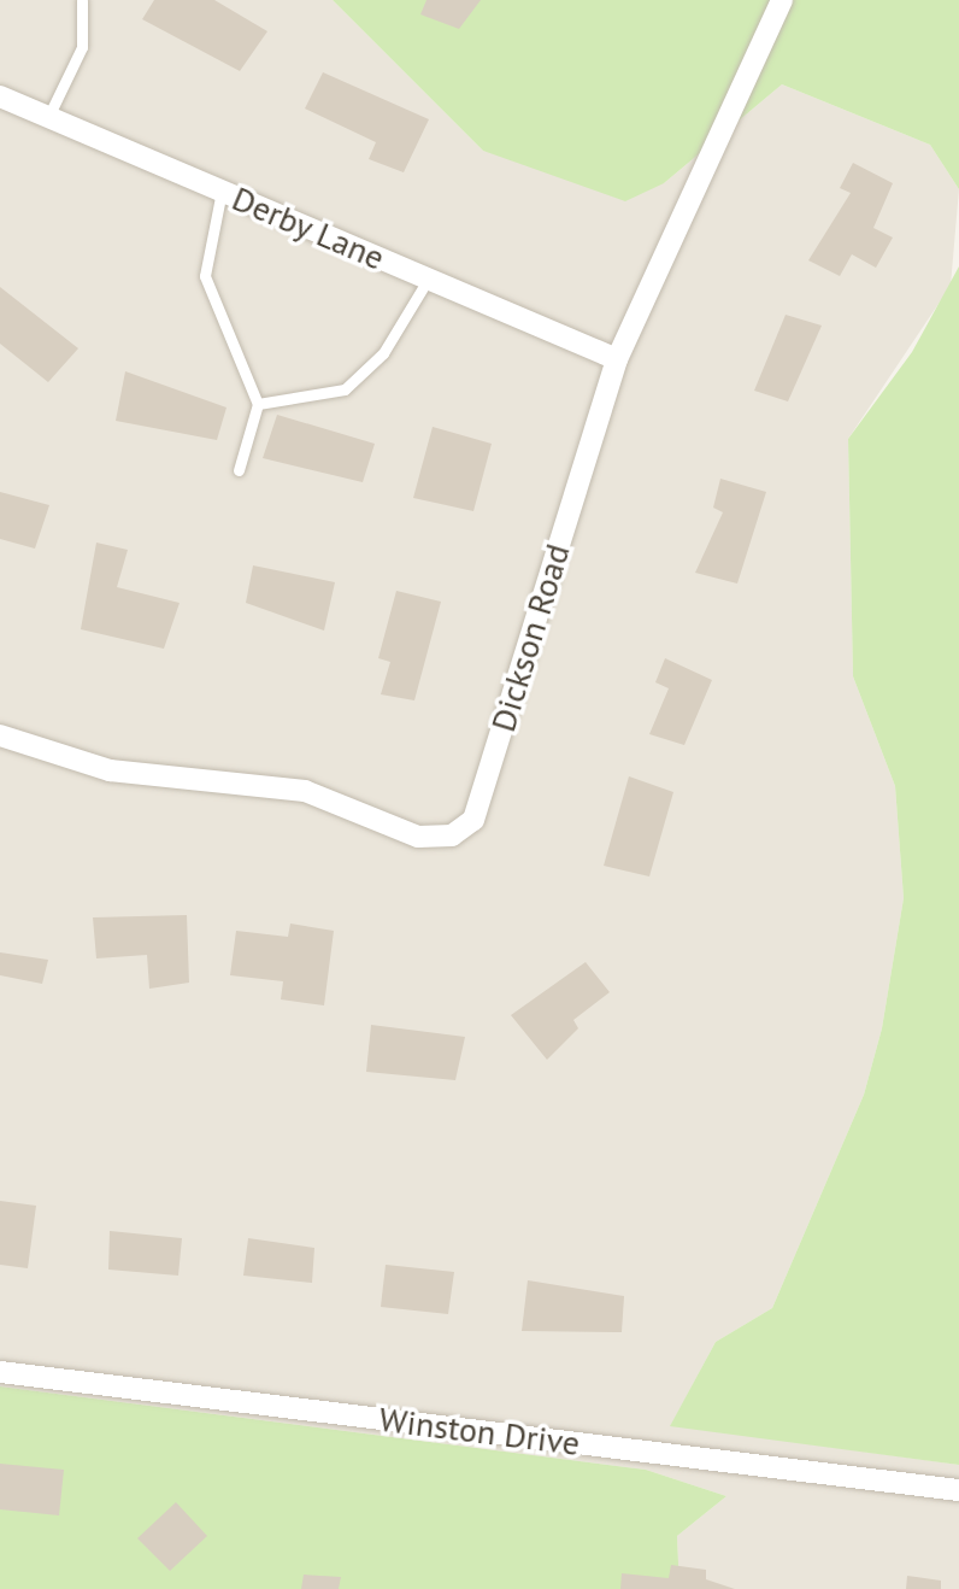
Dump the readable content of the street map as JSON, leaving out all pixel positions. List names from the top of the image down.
{
  "streets": {
    "street": ["Derby Lane", "Dickson Road", "Winston Drive"]
  },
  "crossings": [
    ["Derby Lane", "Dickson Road"]
  ]
}
